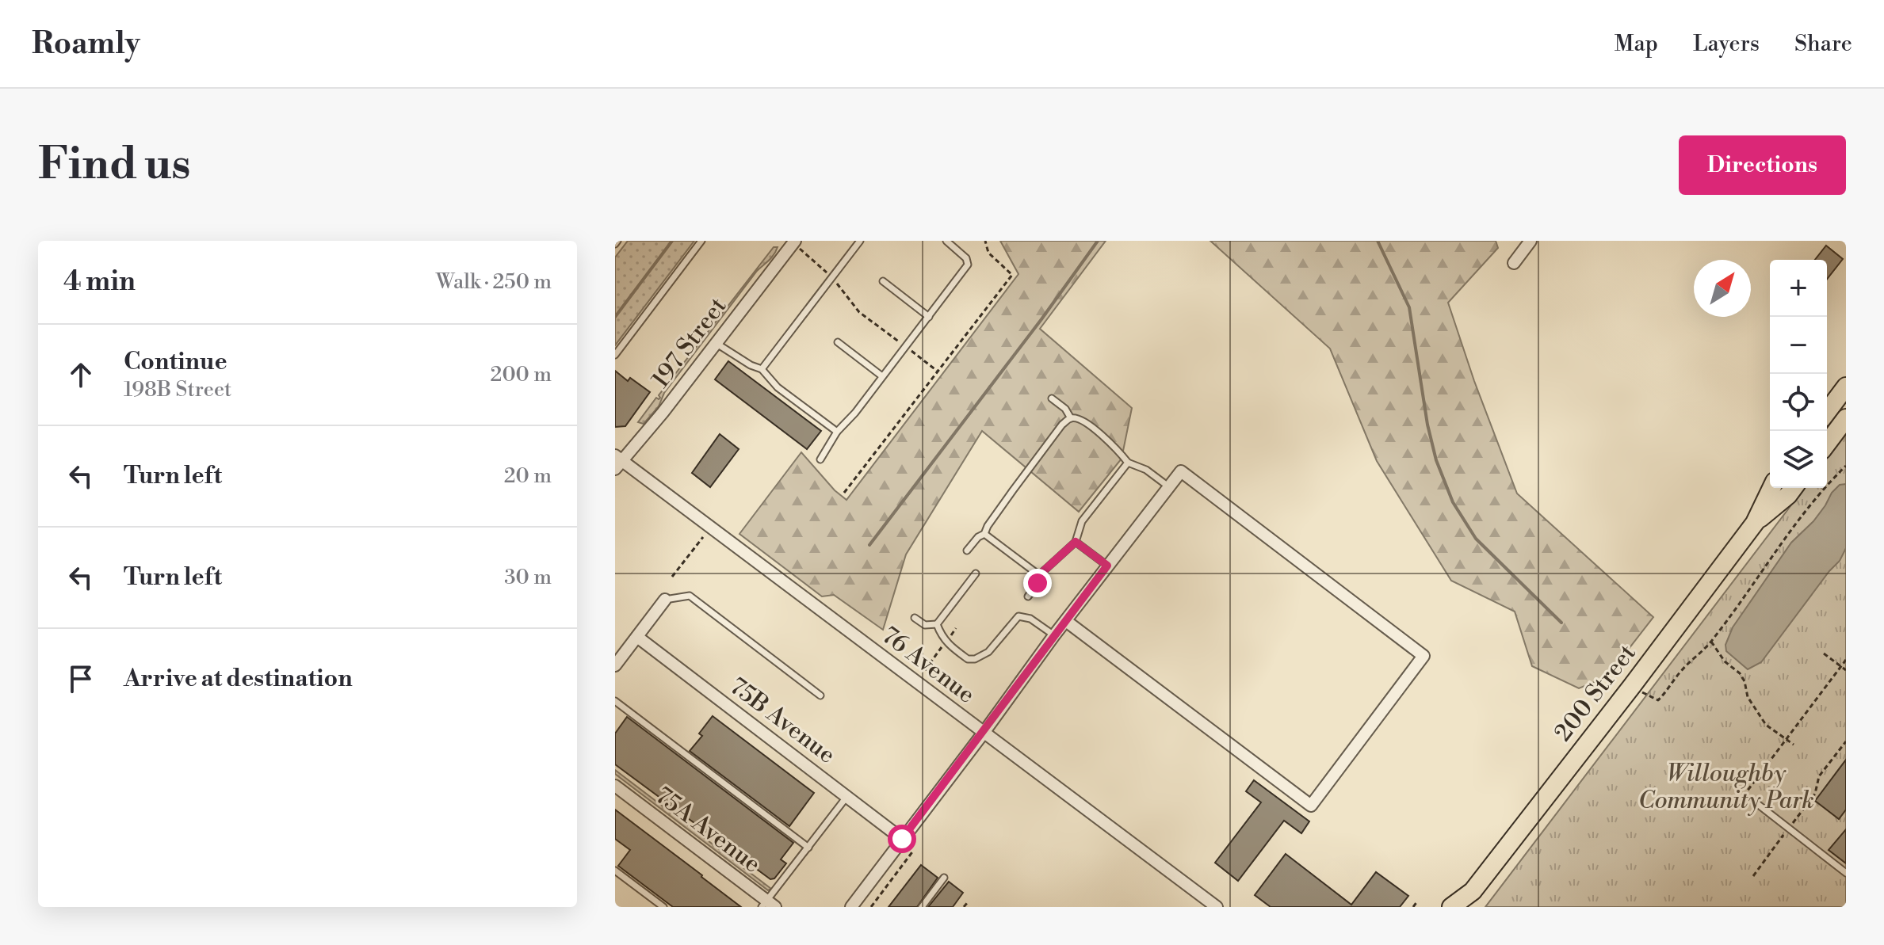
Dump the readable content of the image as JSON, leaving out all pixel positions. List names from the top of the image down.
{
  "streets": {
    "main road": ["200 Street"],
    "street": [
      "197 Street",
      "76 Avenue",
      "75B Avenue",
      "75A Avenue"
    ]
  },
  "crossings": [
    ["197 Street", "76 Avenue"]
  ],
  "parks": ["Willoughby Community Park"],
  "north": "top right",
  "page": {
    "header": "Roamly",
    "nav": ["Map", "Layers", "Share"],
    "buttons": "Directions",
    "title": "Find us",
    "heading": ["4 min", "Walk · 250 m"],
    "map_buttons": ["+", "−"],
    "list": [
      ["Continue", "198B Street", "200 m"],
      ["Turn left", "20 m"],
      ["Turn left", "30 m"],
      "Arrive at destination"
    ]
  }
}
